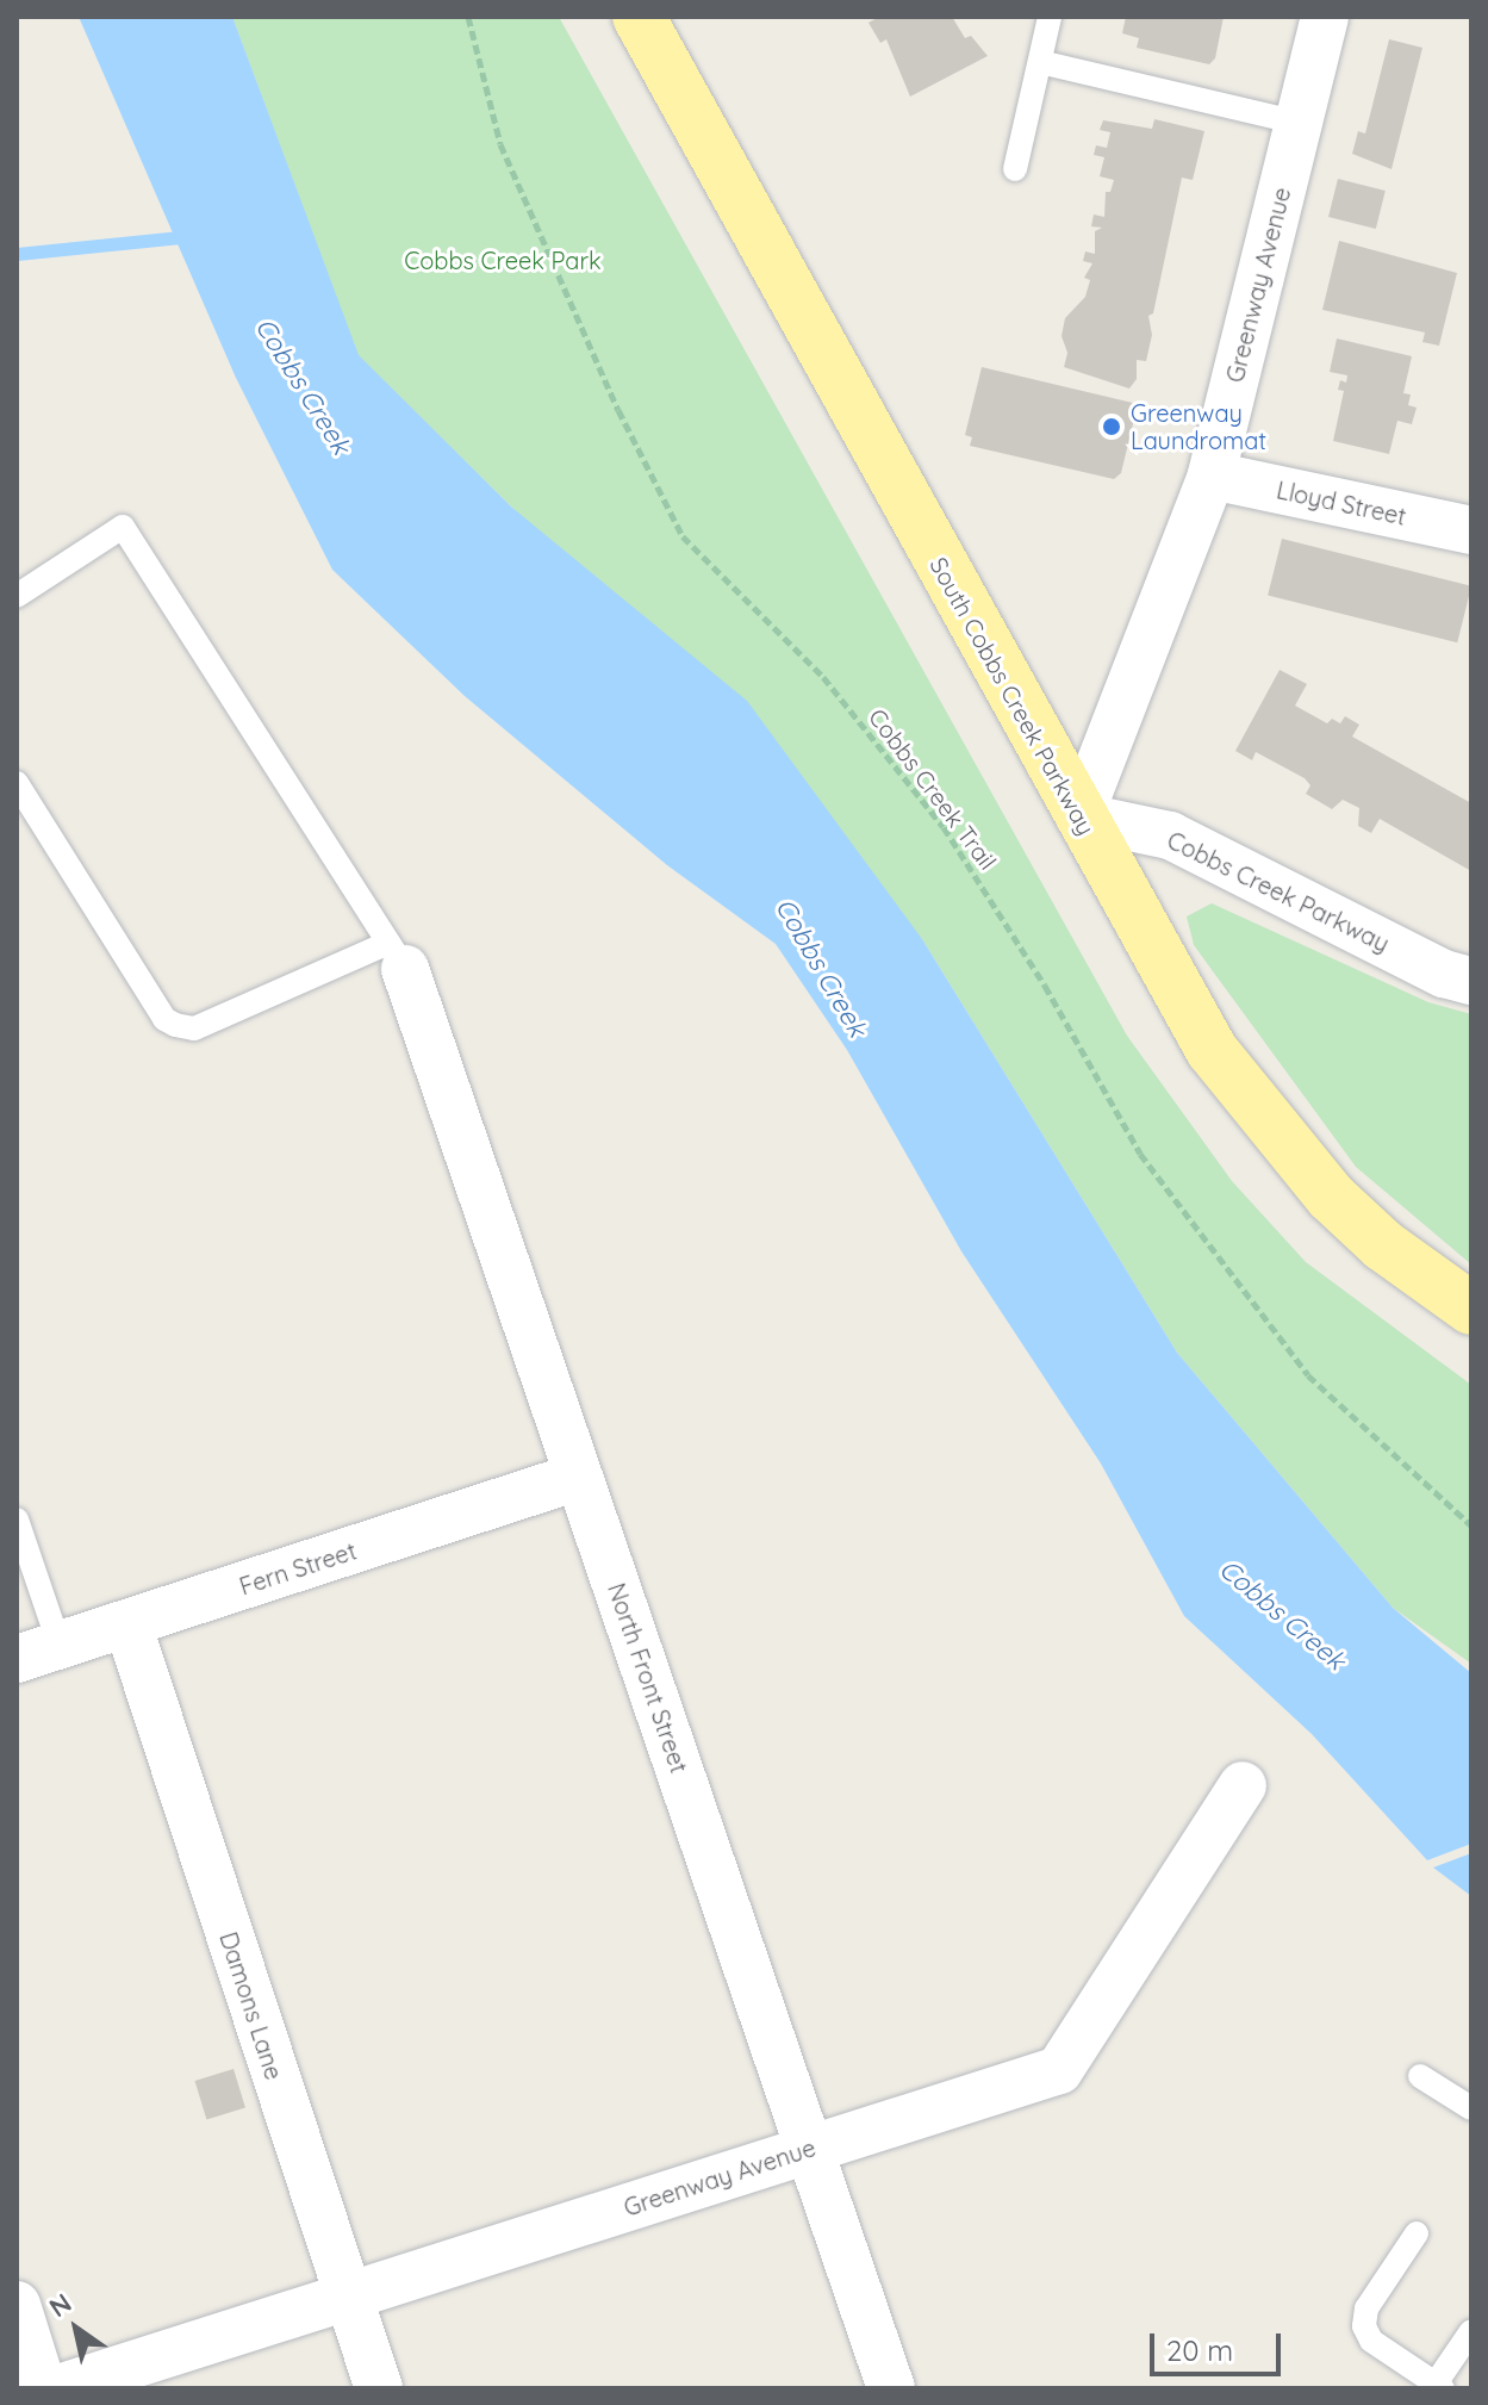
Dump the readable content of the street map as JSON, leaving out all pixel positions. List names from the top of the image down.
{
  "streets": {
    "main road": ["South Cobbs Creek Parkway"],
    "street": [
      "Greenway Avenue",
      "Lloyd Street",
      "Cobbs Creek Parkway",
      "Fern Street",
      "North Front Street",
      "Damons Lane"
    ],
    "path": ["Cobbs Creek Trail"]
  },
  "crossings": [
    ["Greenway Avenue", "Lloyd Street"],
    ["Greenway Avenue", "South Cobbs Creek Parkway"],
    ["Greenway Avenue", "Cobbs Creek Parkway"],
    ["Greenway Avenue", "North Front Street"],
    ["Greenway Avenue", "Damons Lane"],
    ["South Cobbs Creek Parkway", "Cobbs Creek Parkway"],
    ["Fern Street", "North Front Street"],
    ["Fern Street", "Damons Lane"]
  ],
  "water": ["Cobbs Creek"],
  "parks": ["Cobbs Creek Park"],
  "places": ["Greenway Laundromat"],
  "scale_bar": "20 m",
  "north": "top left"
}
